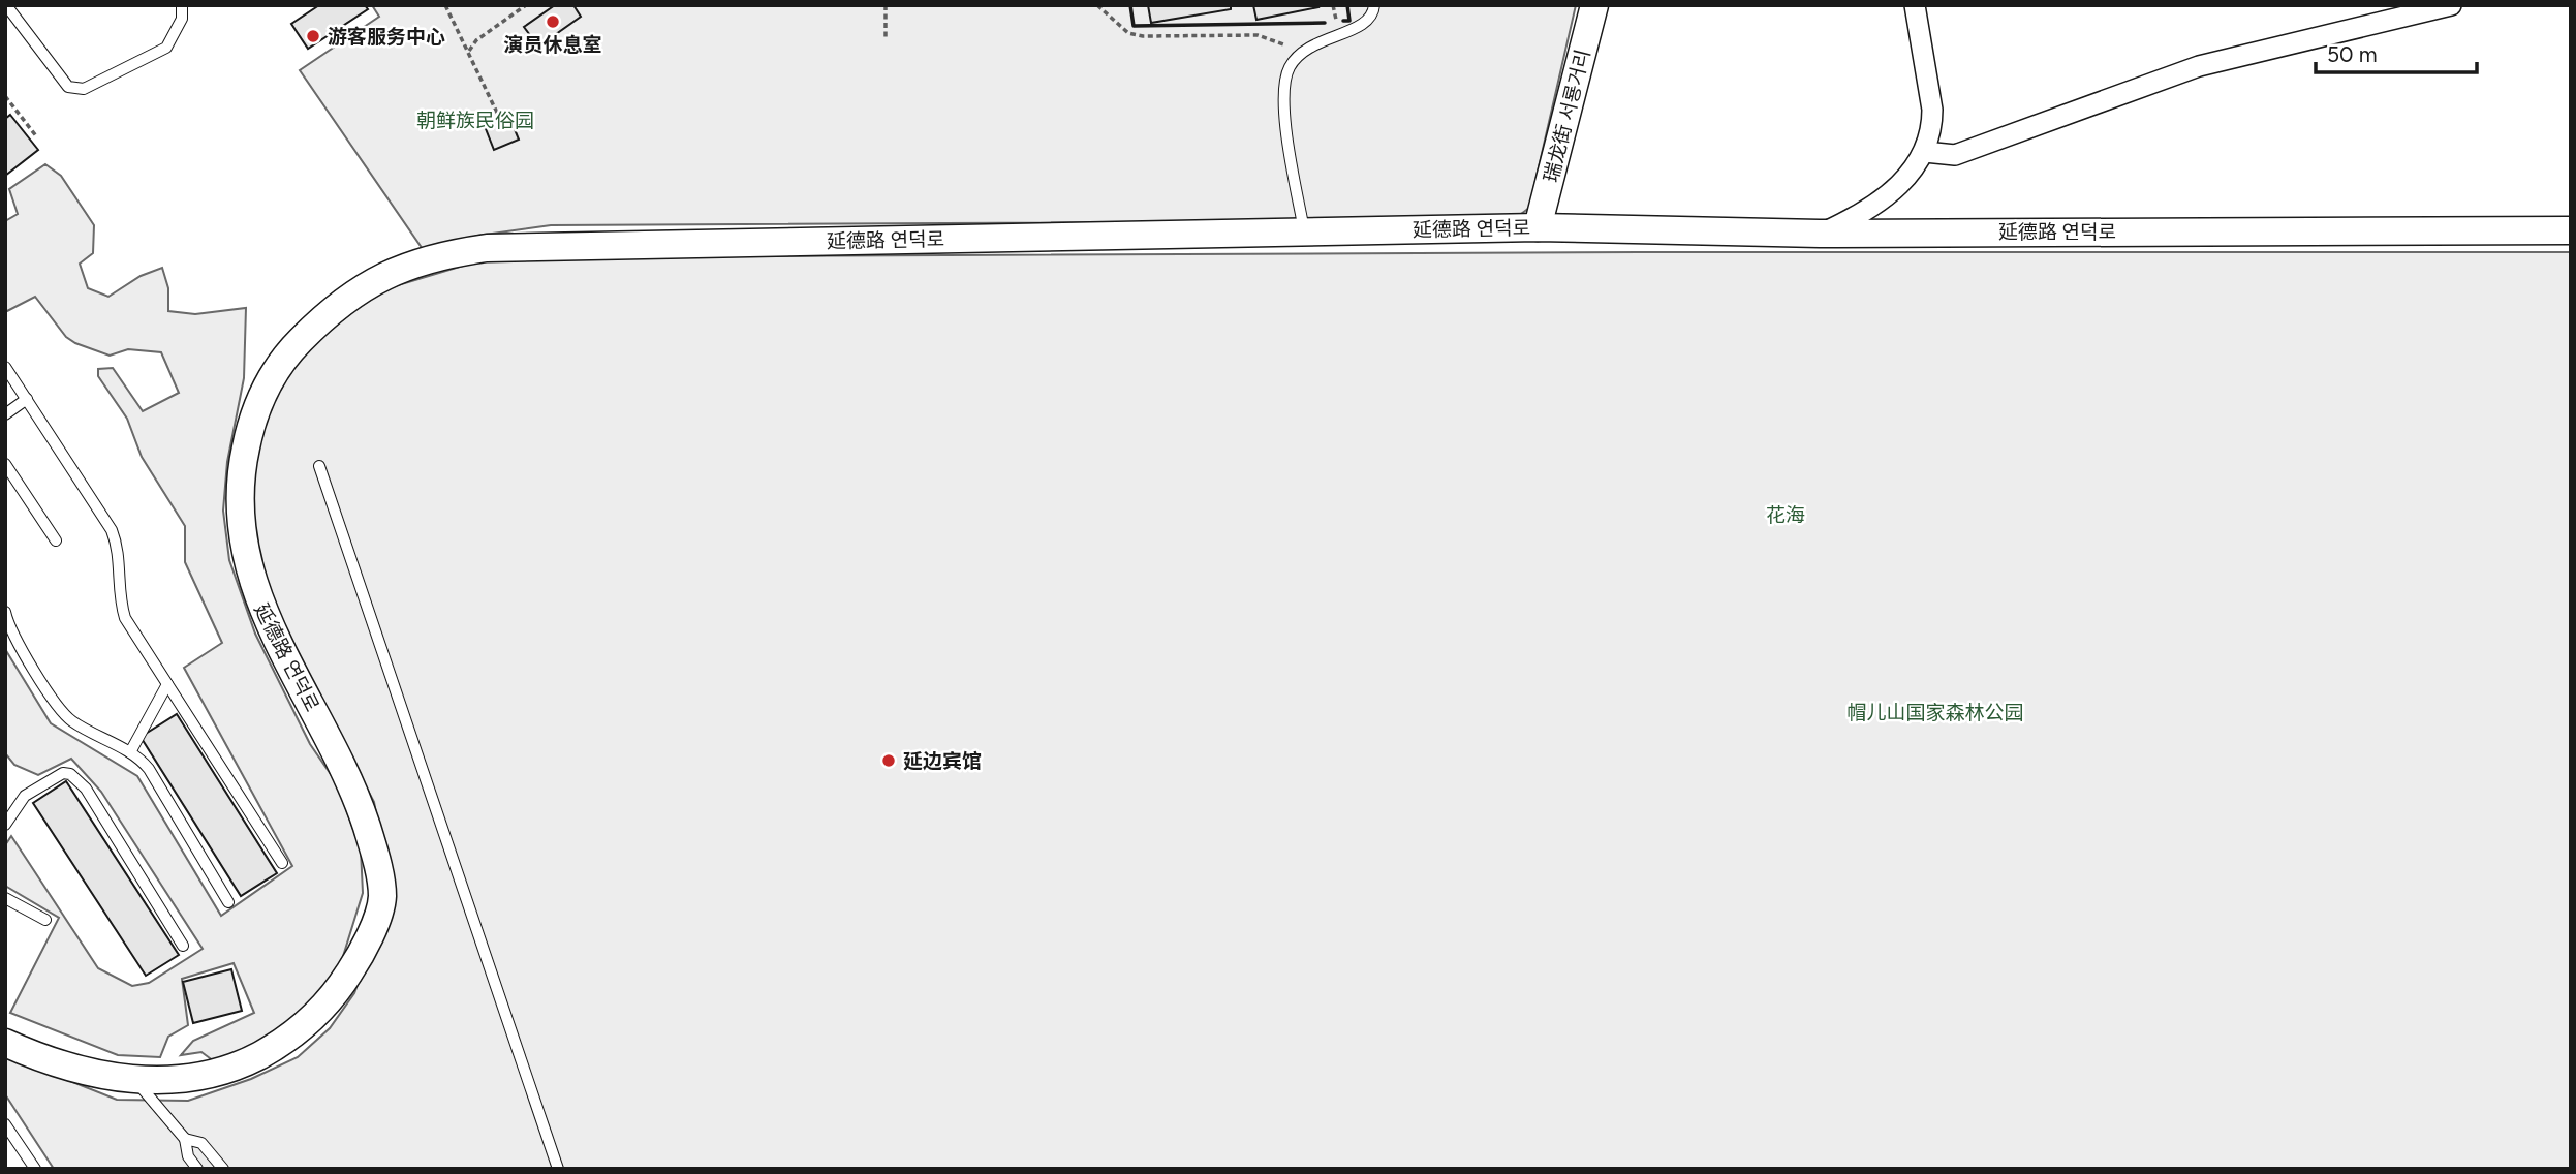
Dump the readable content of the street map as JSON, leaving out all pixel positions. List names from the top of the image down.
{
  "streets": {
    "main road": ["瑞龙街 서룡거리", "延德路 연덕로"]
  },
  "crossings": [
    ["瑞龙街 서룡거리", "延德路 연덕로"]
  ],
  "parks": ["朝鲜族民俗园", "花海", "帽儿山国家森林公园"],
  "places": ["演员休息室", "游客服务中心", "延边宾馆"],
  "scale_bar": "50 m"
}
